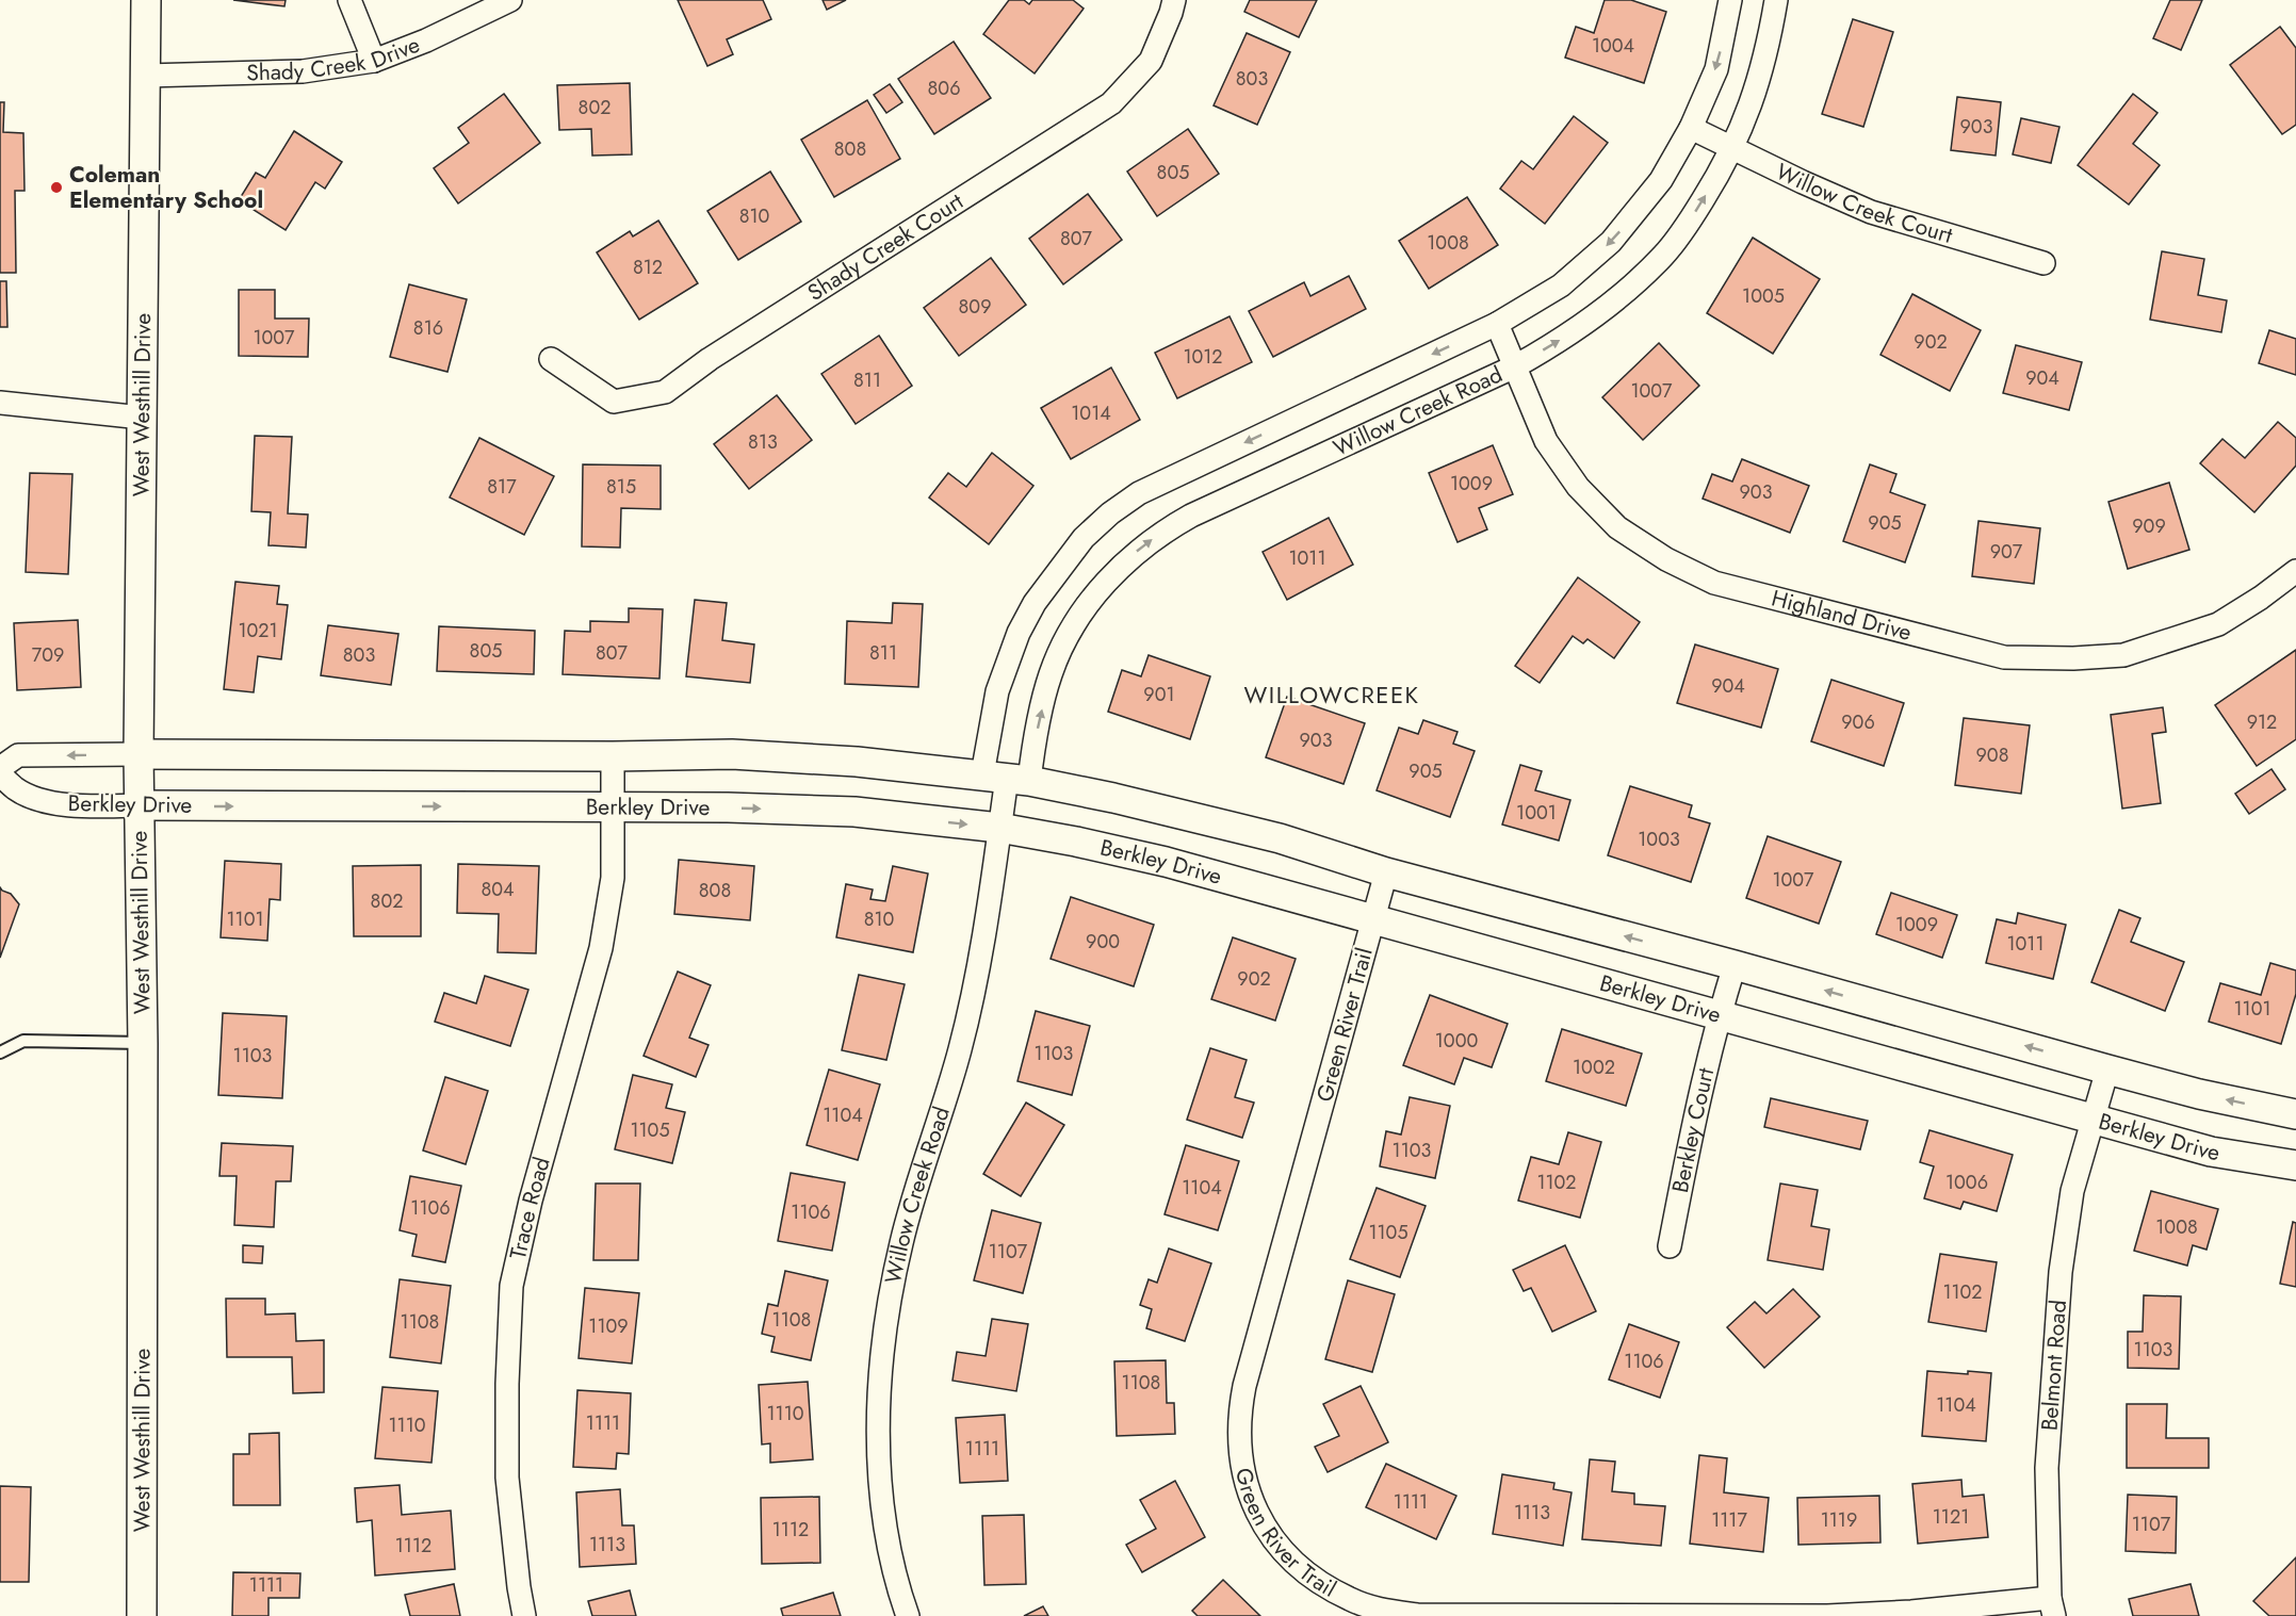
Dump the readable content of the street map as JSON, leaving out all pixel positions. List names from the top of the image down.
{
  "streets": {
    "street": [
      "Shady Creek Drive",
      "Willow Creek Court",
      "Shady Creek Court",
      "West Westhill Drive",
      "Willow Creek Road",
      "Highland Drive",
      "Berkley Drive",
      "Green River Trail",
      "Berkley Court",
      "Trace Road",
      "Belmont Road"
    ]
  },
  "crossings": [
    ["Shady Creek Drive", "West Westhill Drive"],
    ["Willow Creek Court", "Willow Creek Road"],
    ["West Westhill Drive", "Berkley Drive"],
    ["Willow Creek Road", "Highland Drive"],
    ["Willow Creek Road", "Berkley Drive"],
    ["Berkley Drive", "Green River Trail"],
    ["Berkley Drive", "Berkley Court"],
    ["Berkley Drive", "Trace Road"],
    ["Berkley Drive", "Belmont Road"],
    ["Green River Trail", "Belmont Road"]
  ],
  "districts": ["WILLOWCREEK"],
  "places": ["Coleman Elementary School"],
  "house_numbers": [
    "1004",
    "803",
    "806",
    "802",
    "903",
    "808",
    "805",
    "810",
    "807",
    "1008",
    "812",
    "1005",
    "809",
    "816",
    "1007",
    "902",
    "1012",
    "904",
    "811",
    "1007",
    "1014",
    "813",
    "1009",
    "817",
    "815",
    "903",
    "905",
    "909",
    "907",
    "1011",
    "1021",
    "805",
    "807",
    "811",
    "709",
    "803",
    "904",
    "901",
    "906",
    "912",
    "903",
    "908",
    "905",
    "1001",
    "1003",
    "1007",
    "804",
    "808",
    "802",
    "1101",
    "810",
    "1009",
    "900",
    "1011",
    "902",
    "1101",
    "1000",
    "1103",
    "1103",
    "1002",
    "1104",
    "1105",
    "1103",
    "1102",
    "1006",
    "1104",
    "1106",
    "1106",
    "1008",
    "1105",
    "1107",
    "1102",
    "1108",
    "1108",
    "1109",
    "1103",
    "1106",
    "1108",
    "1104",
    "1110",
    "1111",
    "1110",
    "1111",
    "1111",
    "1113",
    "1121",
    "1117",
    "1119",
    "1107",
    "1112",
    "1113",
    "1112",
    "1111"
  ]
}
